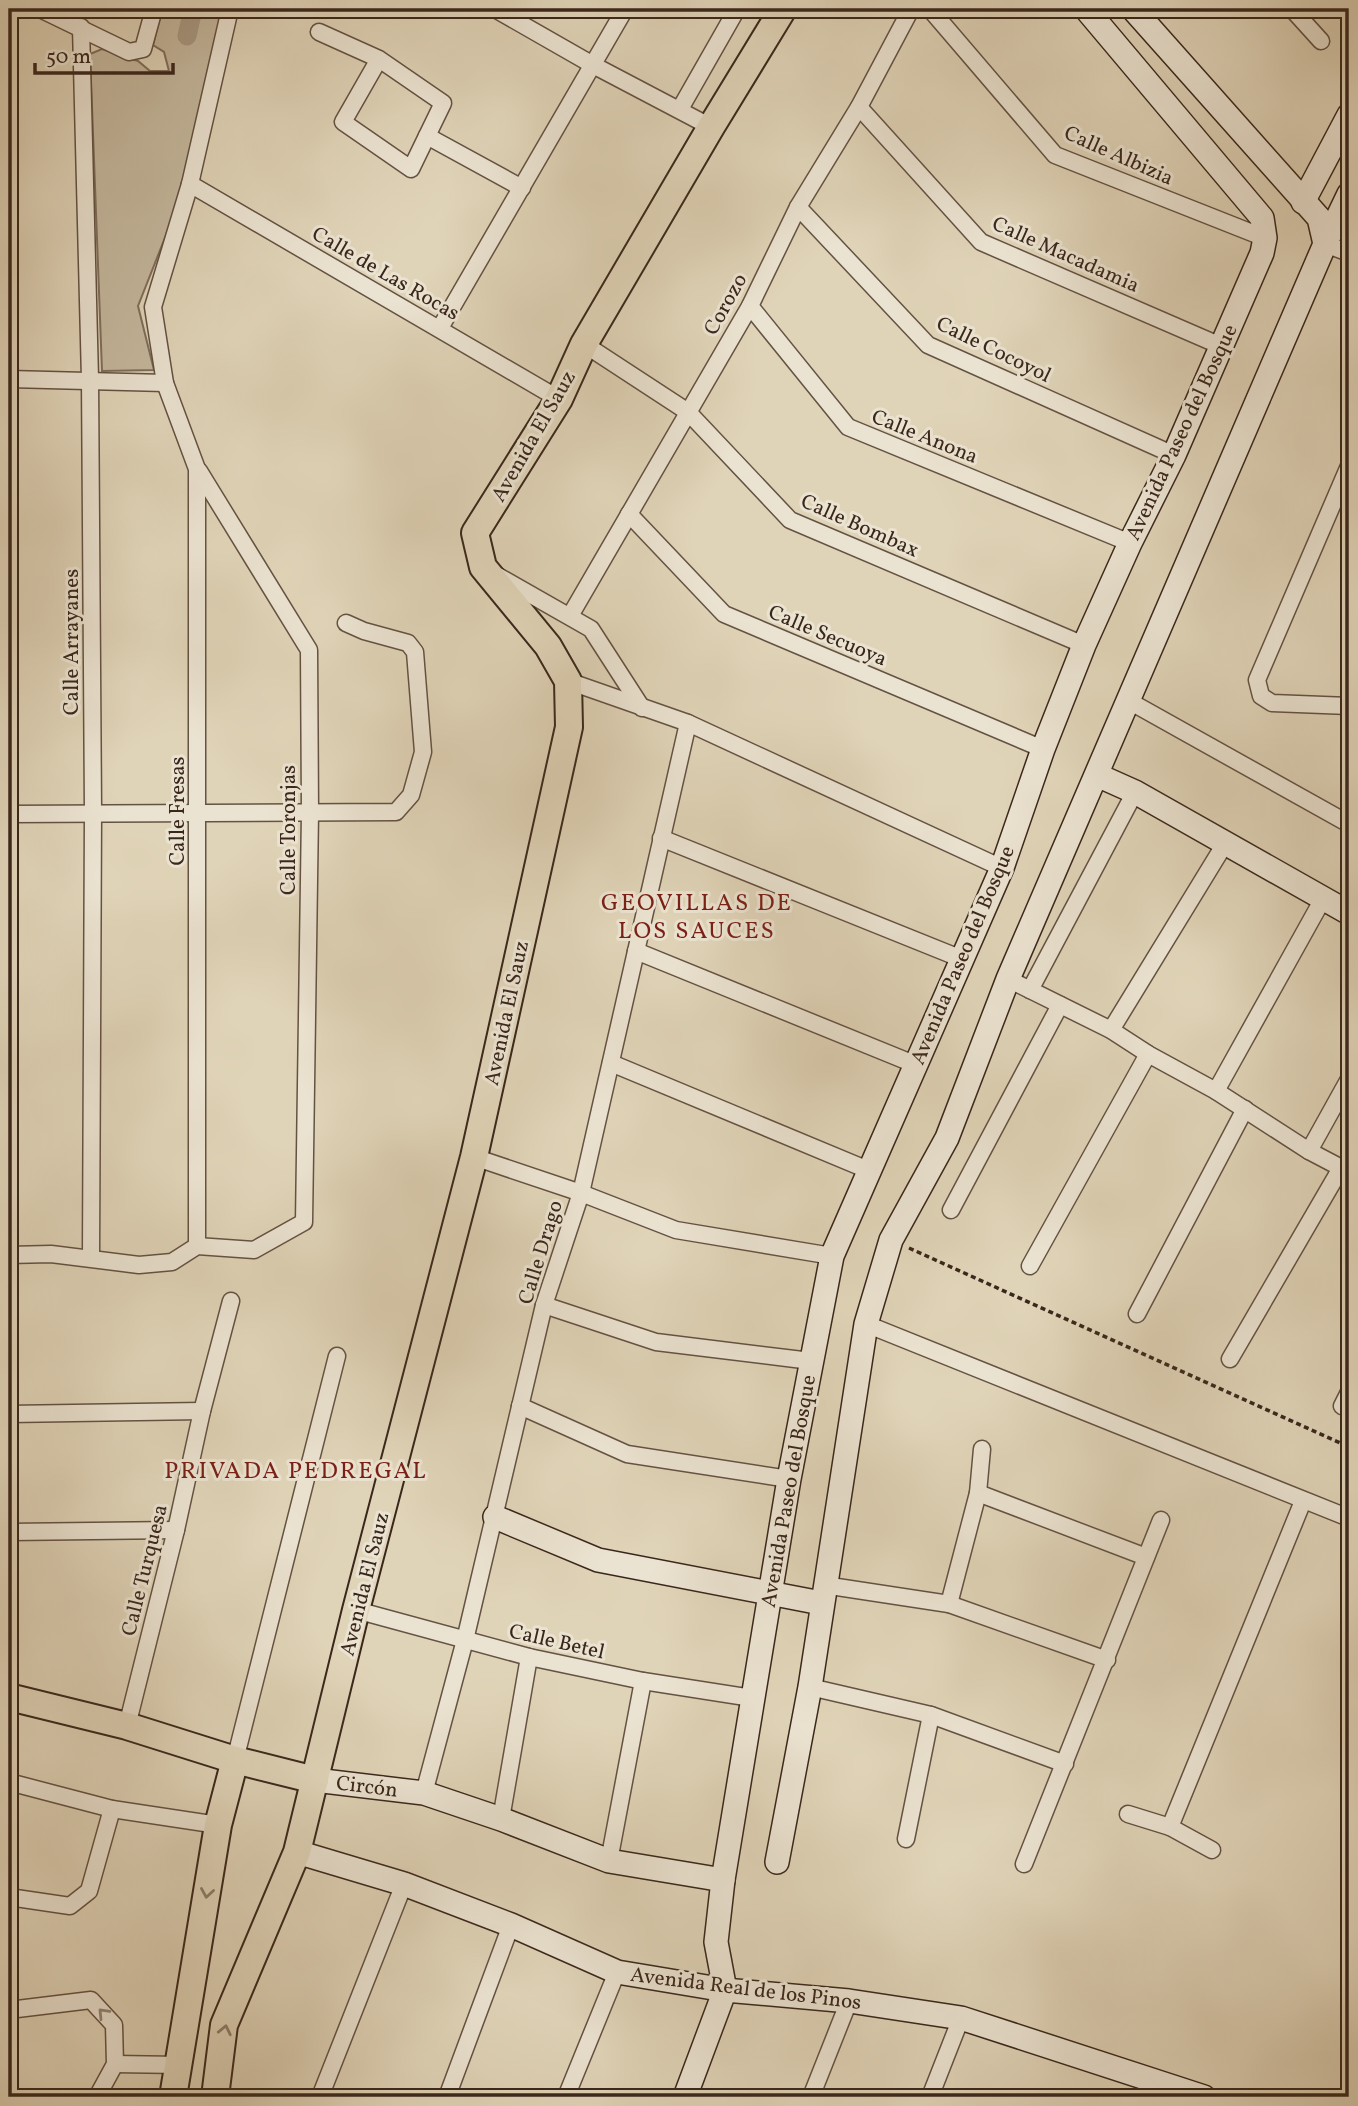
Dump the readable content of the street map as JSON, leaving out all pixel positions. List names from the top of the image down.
{
  "streets": {
    "main road": [
      "Avenida Paseo del Bosque",
      "Avenida El Sauz",
      "Circón",
      "Avenida Real de los Pinos"
    ],
    "street": [
      "Calle Albizia",
      "Calle Macadamia",
      "Calle de Las Rocas",
      "Corozo",
      "Calle Cocoyol",
      "Calle Anona",
      "Calle Bombax",
      "Calle Secuoya",
      "Calle Arrayanes",
      "Calle Fresas",
      "Calle Toronjas",
      "Calle Drago",
      "Calle Turquesa",
      "Calle Betel"
    ]
  },
  "crossings": [
    ["Calle Albizia", "Avenida Paseo del Bosque"],
    ["Calle Macadamia", "Corozo"],
    ["Calle Macadamia", "Avenida Paseo del Bosque"],
    ["Calle de Las Rocas", "Avenida El Sauz"],
    ["Calle de Las Rocas", "Calle Fresas"],
    ["Corozo", "Calle Cocoyol"],
    ["Corozo", "Calle Anona"],
    ["Corozo", "Calle Bombax"],
    ["Corozo", "Calle Secuoya"],
    ["Calle Cocoyol", "Avenida Paseo del Bosque"],
    ["Avenida Paseo del Bosque", "Calle Anona"],
    ["Avenida Paseo del Bosque", "Calle Bombax"],
    ["Avenida Paseo del Bosque", "Calle Secuoya"],
    ["Avenida Paseo del Bosque", "Calle Betel"],
    ["Avenida Paseo del Bosque", "Circón"],
    ["Avenida Paseo del Bosque", "Avenida Real de los Pinos"],
    ["Avenida El Sauz", "Calle Bombax"],
    ["Avenida El Sauz", "Calle Betel"],
    ["Avenida El Sauz", "Circón"],
    ["Avenida El Sauz", "Avenida Real de los Pinos"],
    ["Calle Fresas", "Calle Toronjas"],
    ["Calle Drago", "Calle Betel"],
    ["Calle Drago", "Circón"],
    ["Calle Turquesa", "Circón"]
  ],
  "districts": ["GEOVILLAS DE LOS SAUCES", "PRIVADA PEDREGAL"],
  "scale_bar": "50 m"
}
